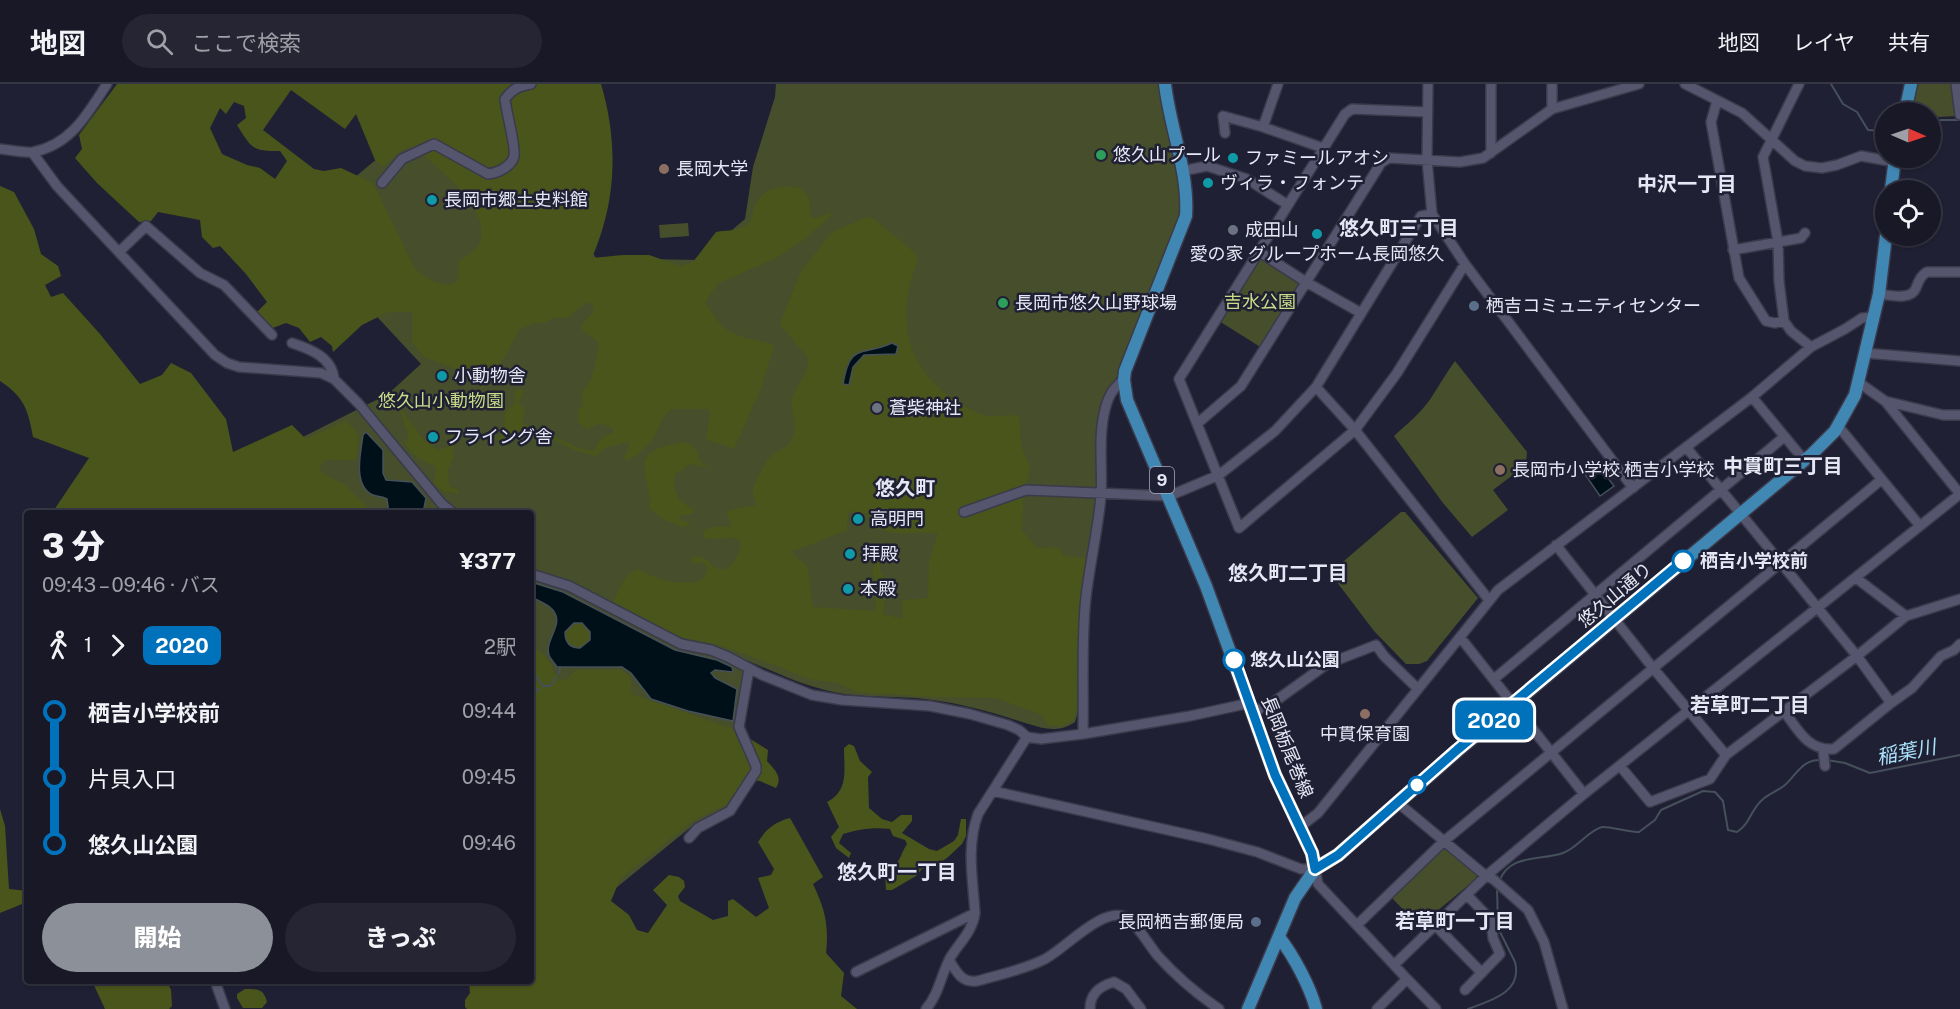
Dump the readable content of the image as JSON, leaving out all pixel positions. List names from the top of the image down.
{
  "streets": {
    "main road": ["9", "悠久山通り", "長岡栃尾巻線"]
  },
  "crossings": [
    ["悠久山通り", "長岡栃尾巻線"]
  ],
  "districts": [
    "中沢一丁目",
    "悠久町三丁目",
    "中貫町三丁目",
    "悠久町",
    "悠久町二丁目",
    "若草町二丁目",
    "悠久町一丁目",
    "若草町一丁目"
  ],
  "water": ["稲葉川"],
  "parks": ["吉水公園", "悠久山小動物園"],
  "places": [
    "悠久山プール",
    "ファミールアオシ",
    "長岡大学",
    "ヴィラ・フォンテ",
    "長岡市郷土史料館",
    "成田山",
    "愛の家 グループホーム長岡悠久",
    "長岡市悠久山野球場",
    "栖吉コミュニティセンター",
    "小動物舎",
    "蒼柴神社",
    "フライング舎",
    "長岡市小学校 栖吉小学校",
    "高明門",
    "拝殿",
    "栖吉小学校前",
    "本殿",
    "悠久山公園",
    "中貫保育園",
    "長岡栖吉郵便局"
  ],
  "lines": ["bus line 2020"],
  "north": "right",
  "page": {
    "header": "地図",
    "search": "ここで検索",
    "nav": ["地図", "レイヤ", "共有"],
    "on_map": "2020",
    "heading": ["3 分", "09:43 – 09:46 · バス", "¥377"],
    "legs": ["1", "2020", "2駅"],
    "list": [
      {
        "name": "栖吉小学校前",
        "value": "09:44"
      },
      {
        "name": "片貝入口",
        "value": "09:45"
      },
      {
        "name": "悠久山公園",
        "value": "09:46"
      }
    ],
    "buttons": ["開始", "きっぷ"]
  }
}
